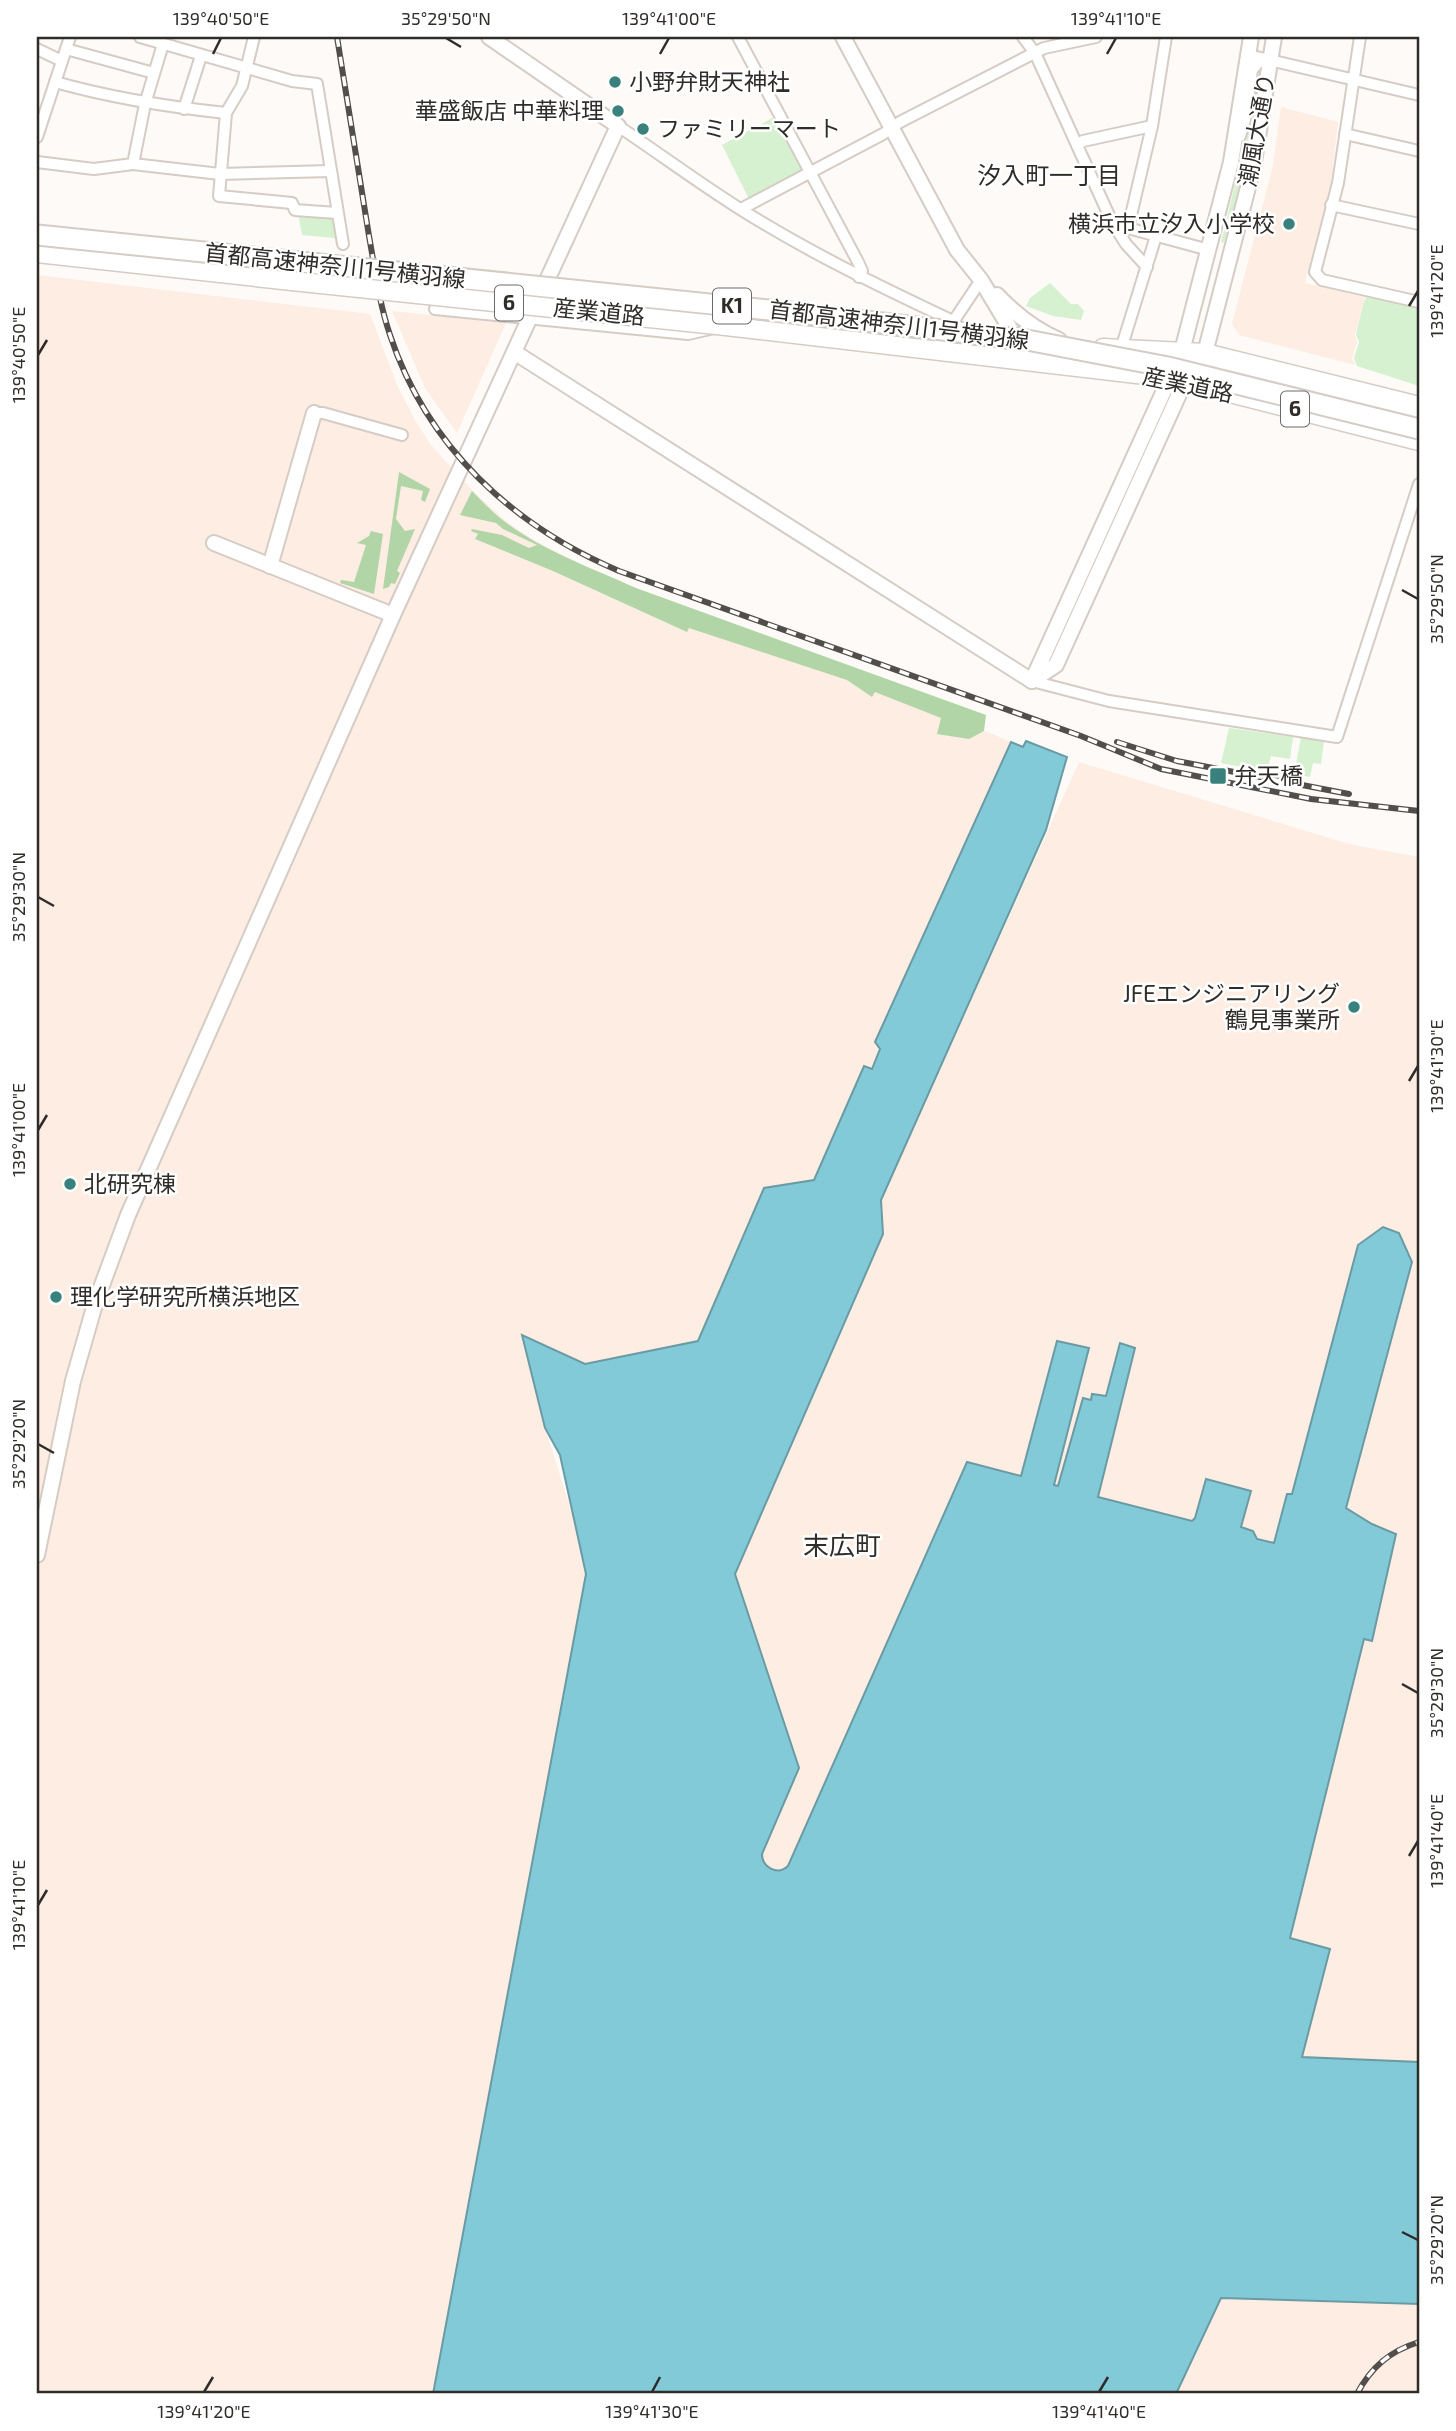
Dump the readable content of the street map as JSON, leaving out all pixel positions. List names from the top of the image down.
{
  "streets": {
    "highway": ["首都高速神奈川1号横羽線", "K1"],
    "main road": ["6", "産業道路"],
    "street": ["潮風大通り"]
  },
  "crossings": [
    ["潮風大通り", "産業道路"]
  ],
  "districts": ["汐入町一丁目", "末広町"],
  "places": {
    "other": [
      "小野弁財天神社",
      "華盛飯店 中華料理",
      "ファミリーマート",
      "横浜市立汐入小学校",
      "JFEエンジニアリング 鶴見事業所",
      "北研究棟",
      "理化学研究所横浜地区"
    ],
    "transit": ["弁天橋"]
  },
  "coordinates": [
    "139°40'50\"E",
    "35°29'50\"N",
    "139°41'00\"E",
    "139°41'10\"E",
    "139°41'20\"E",
    "35°29'30\"N",
    "139°41'30\"E",
    "35°29'20\"N",
    "139°41'40\"E"
  ]
}
